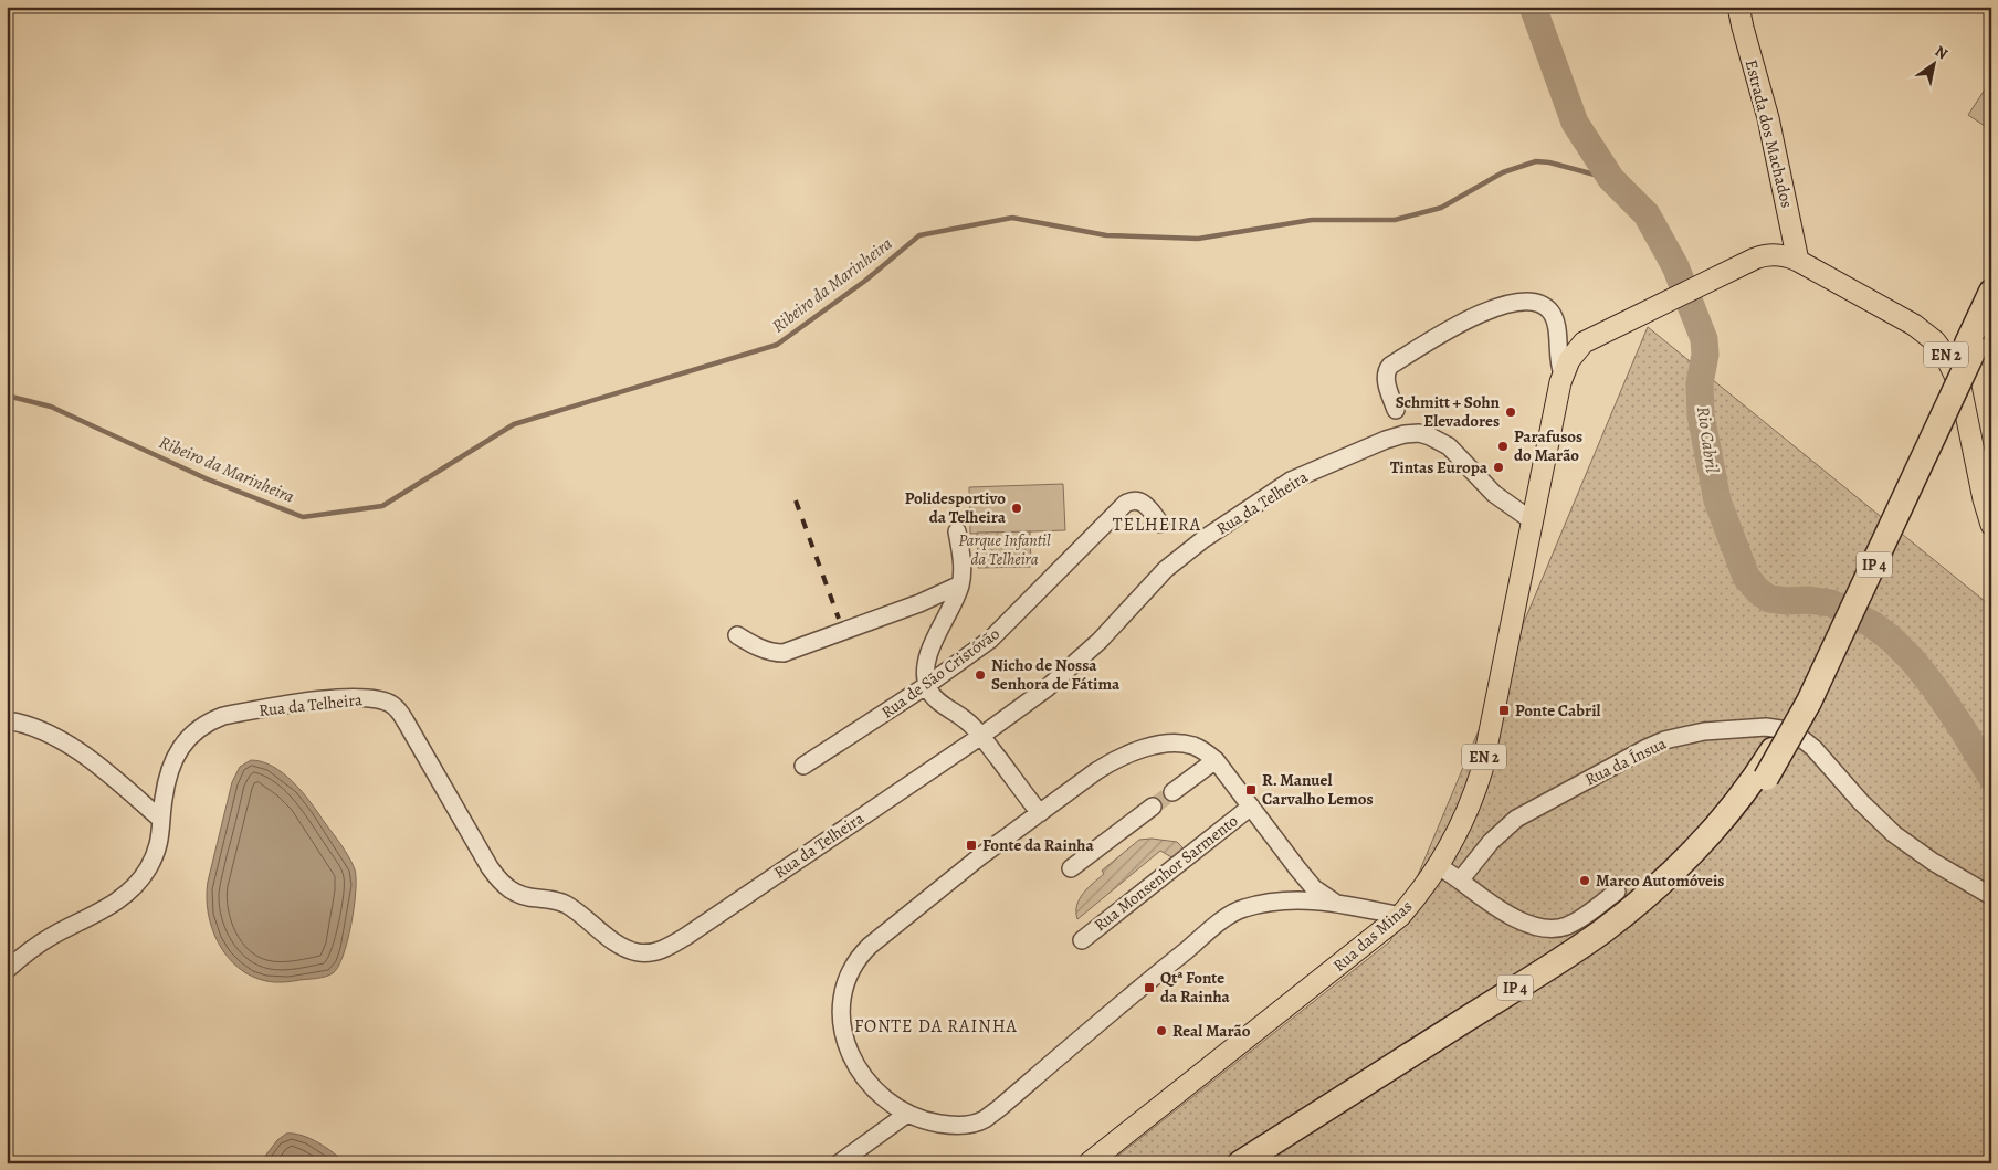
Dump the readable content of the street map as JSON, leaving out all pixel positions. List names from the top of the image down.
{
  "streets": {
    "highway": ["IP 4"],
    "main road": ["Estrada dos Machados", "EN 2", "Rua das Minas"],
    "street": [
      "Rua da Telheira",
      "Rua de São Cristóvão",
      "Rua da Ínsua",
      "Rua Monsenhor Sarmento"
    ]
  },
  "crossings": [
    ["Estrada dos Machados", "EN 2"],
    ["EN 2", "Rua da Telheira"],
    ["EN 2", "Rua das Minas"],
    ["Rua da Telheira", "Rua das Minas"]
  ],
  "districts": ["TELHEIRA", "FONTE DA RAINHA"],
  "water": ["Ribeiro da Marinheira", "Rio Cabril"],
  "parks": ["Parque Infantil da Telheira"],
  "places": {
    "other": [
      "Schmitt + Sohn Elevadores",
      "Parafusos do Marão",
      "Tintas Europa",
      "Polidesportivo da Telheira",
      "Nicho de Nossa Senhora de Fátima",
      "Marco Automóveis",
      "Real Marão"
    ],
    "transit": [
      "Ponte Cabril",
      "R. Manuel Carvalho Lemos",
      "Fonte da Rainha",
      "Qtª Fonte da Rainha"
    ]
  },
  "north": "top right"
}
